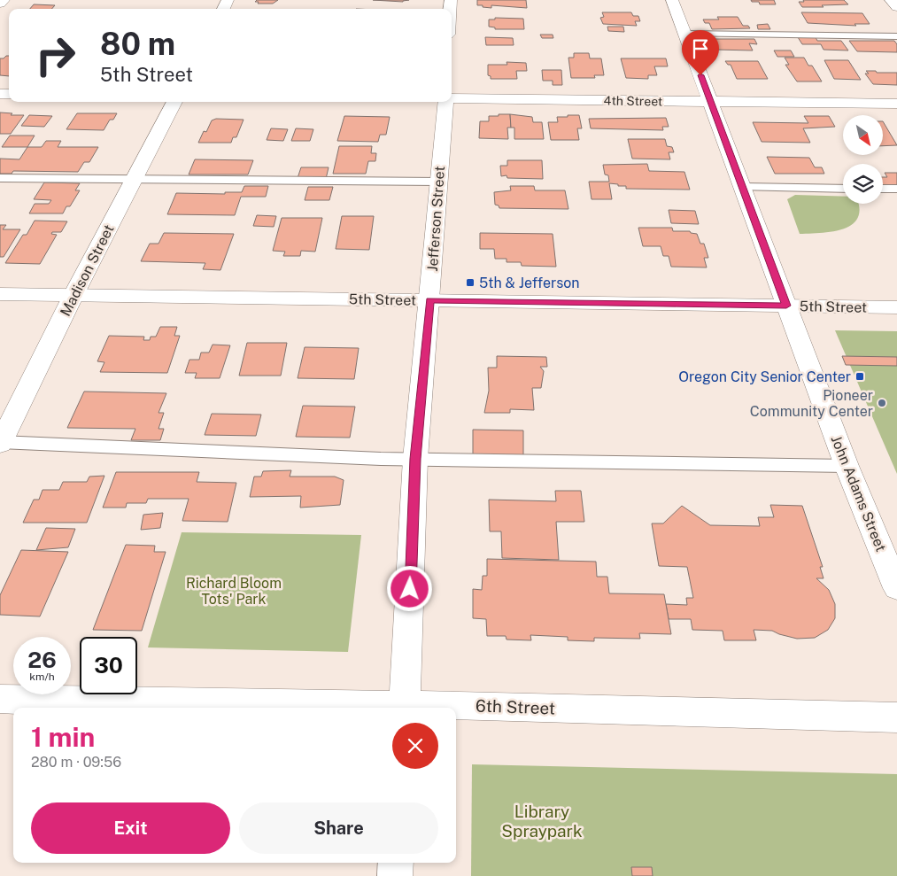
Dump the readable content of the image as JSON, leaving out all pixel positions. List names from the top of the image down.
{
  "streets": {
    "street": [
      "4th Street",
      "Jefferson Street",
      "Madison Street",
      "5th Street",
      "John Adams Street",
      "6th Street"
    ]
  },
  "crossings": [
    ["4th Street", "John Adams Street"],
    ["Jefferson Street", "5th Street"],
    ["Madison Street", "5th Street"],
    ["5th Street", "John Adams Street"]
  ],
  "parks": ["Richard Bloom Tots' Park", "Library Spraypark"],
  "places": {
    "transit": ["5th & Jefferson", "Oregon City Senior Center"],
    "other": ["Pioneer Community Center"]
  },
  "north": "bottom right",
  "page": {
    "turn": ["80 m", "5th Street"],
    "speed": "26 km/h",
    "limit": "30",
    "heading": ["1 min", "280 m · 09:56"],
    "buttons": ["Exit", "Share"]
  }
}
